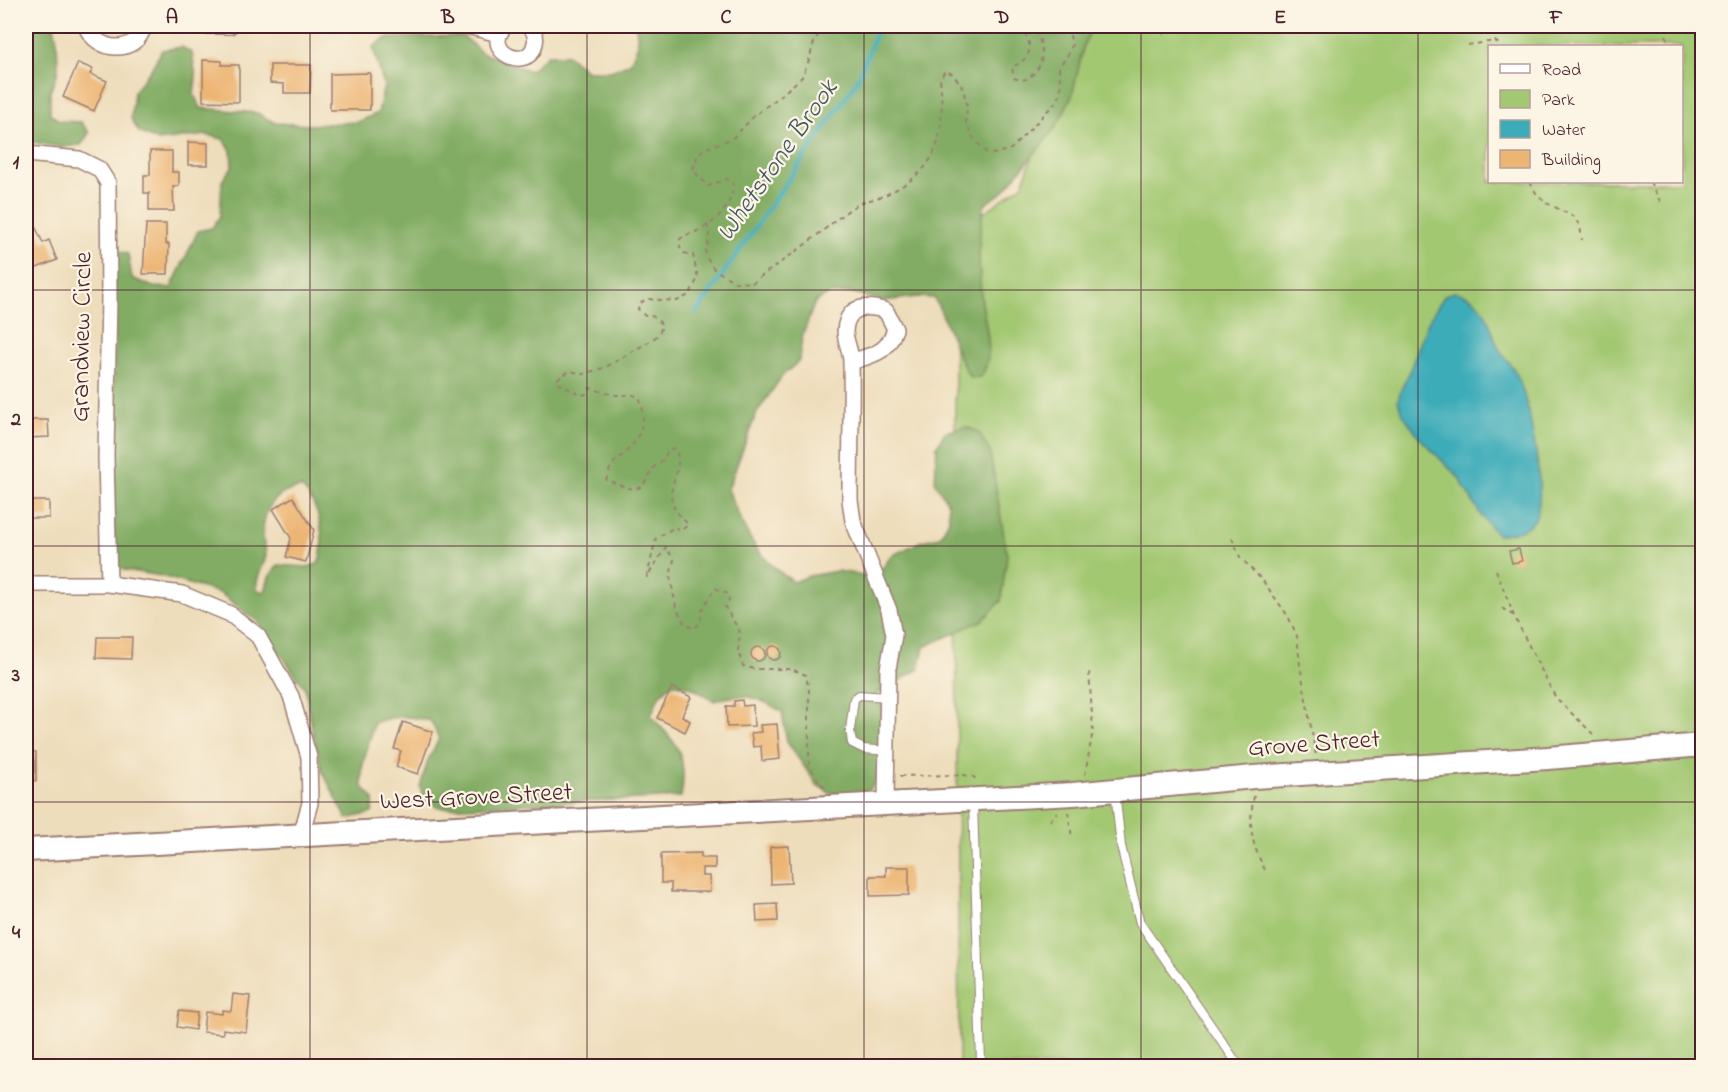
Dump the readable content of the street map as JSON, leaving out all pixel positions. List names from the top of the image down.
{
  "streets": {
    "main road": ["Grove Street", "West Grove Street"],
    "street": ["Grandview Circle"]
  },
  "crossings": [
    ["Grove Street", "West Grove Street"]
  ],
  "water": ["Whetstone Brook"],
  "legend": [
    "Road",
    "Park",
    "Water",
    "Building"
  ],
  "grid": {
    "columns": [
      "A",
      "B",
      "C",
      "D",
      "E",
      "F"
    ],
    "rows": [
      "1",
      "2",
      "3",
      "4"
    ]
  }
}
